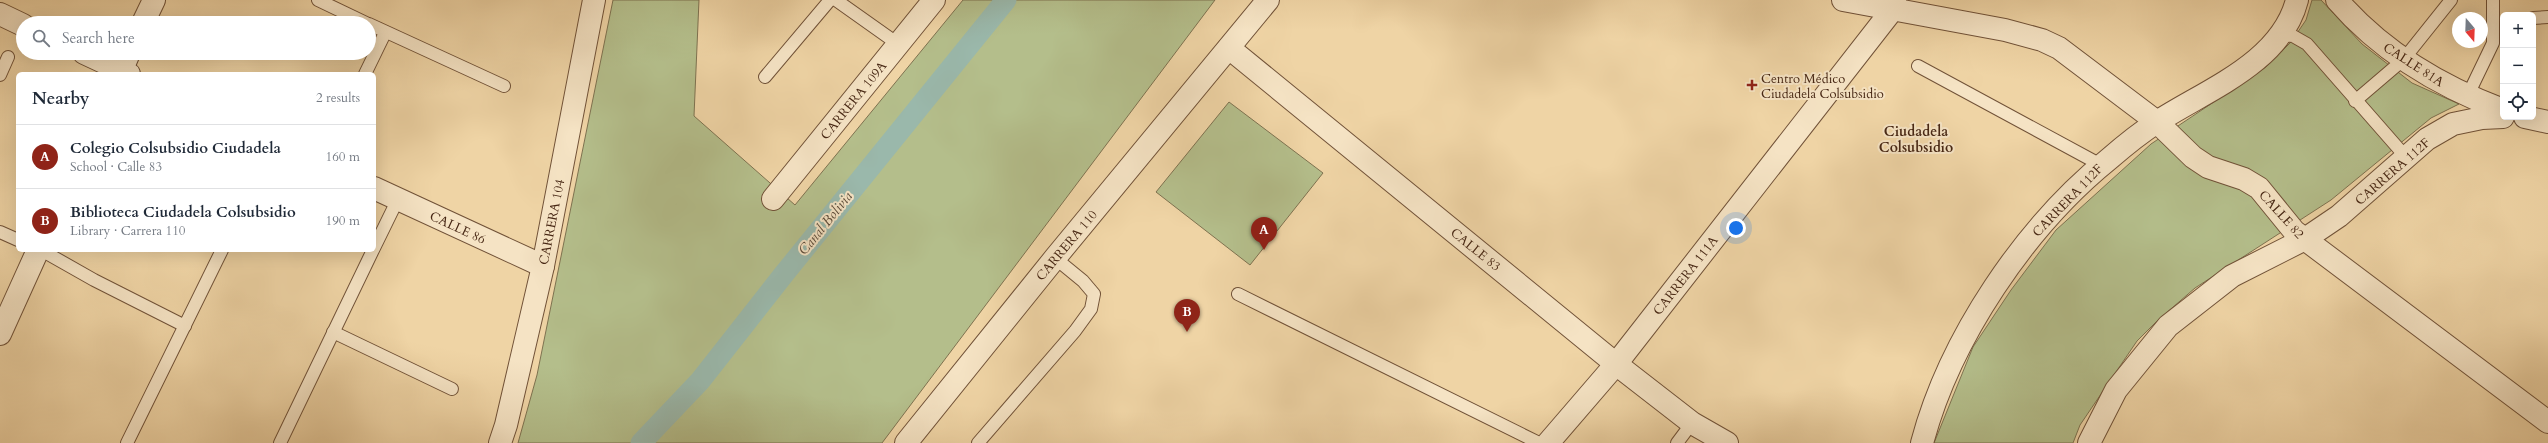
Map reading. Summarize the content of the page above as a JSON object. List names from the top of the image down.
{
  "streets": {
    "street": [
      "CALLE 81A",
      "CARRERA 109A",
      "CARRERA 112F",
      "CALLE 82",
      "CARRERA 104",
      "CALLE 86",
      "CARRERA 110",
      "CALLE 83",
      "CARRERA 111A"
    ]
  },
  "crossings": [
    ["CARRERA 112F", "CALLE 82"],
    ["CALLE 82", "CARRERA 111A"],
    ["CARRERA 104", "CALLE 86"],
    ["CARRERA 110", "CALLE 83"],
    ["CALLE 83", "CARRERA 111A"]
  ],
  "districts": ["Ciudadela Colsubsidio"],
  "water": ["Canal Bolivia"],
  "places": {
    "health": ["Centro Médico Ciudadela Colsubsidio"]
  },
  "north": "bottom",
  "page": {
    "map_buttons": ["+", "−"],
    "search": "Search here",
    "heading": ["Nearby", "2 results"],
    "list": [
      {
        "mark": "A",
        "name": "Colegio Colsubsidio Ciudadela",
        "note": "School · Calle 83",
        "value": "160 m"
      },
      {
        "mark": "B",
        "name": "Biblioteca Ciudadela Colsubsidio",
        "note": "Library · Carrera 110",
        "value": "190 m"
      }
    ],
    "pins": ["A", "B"]
  }
}
